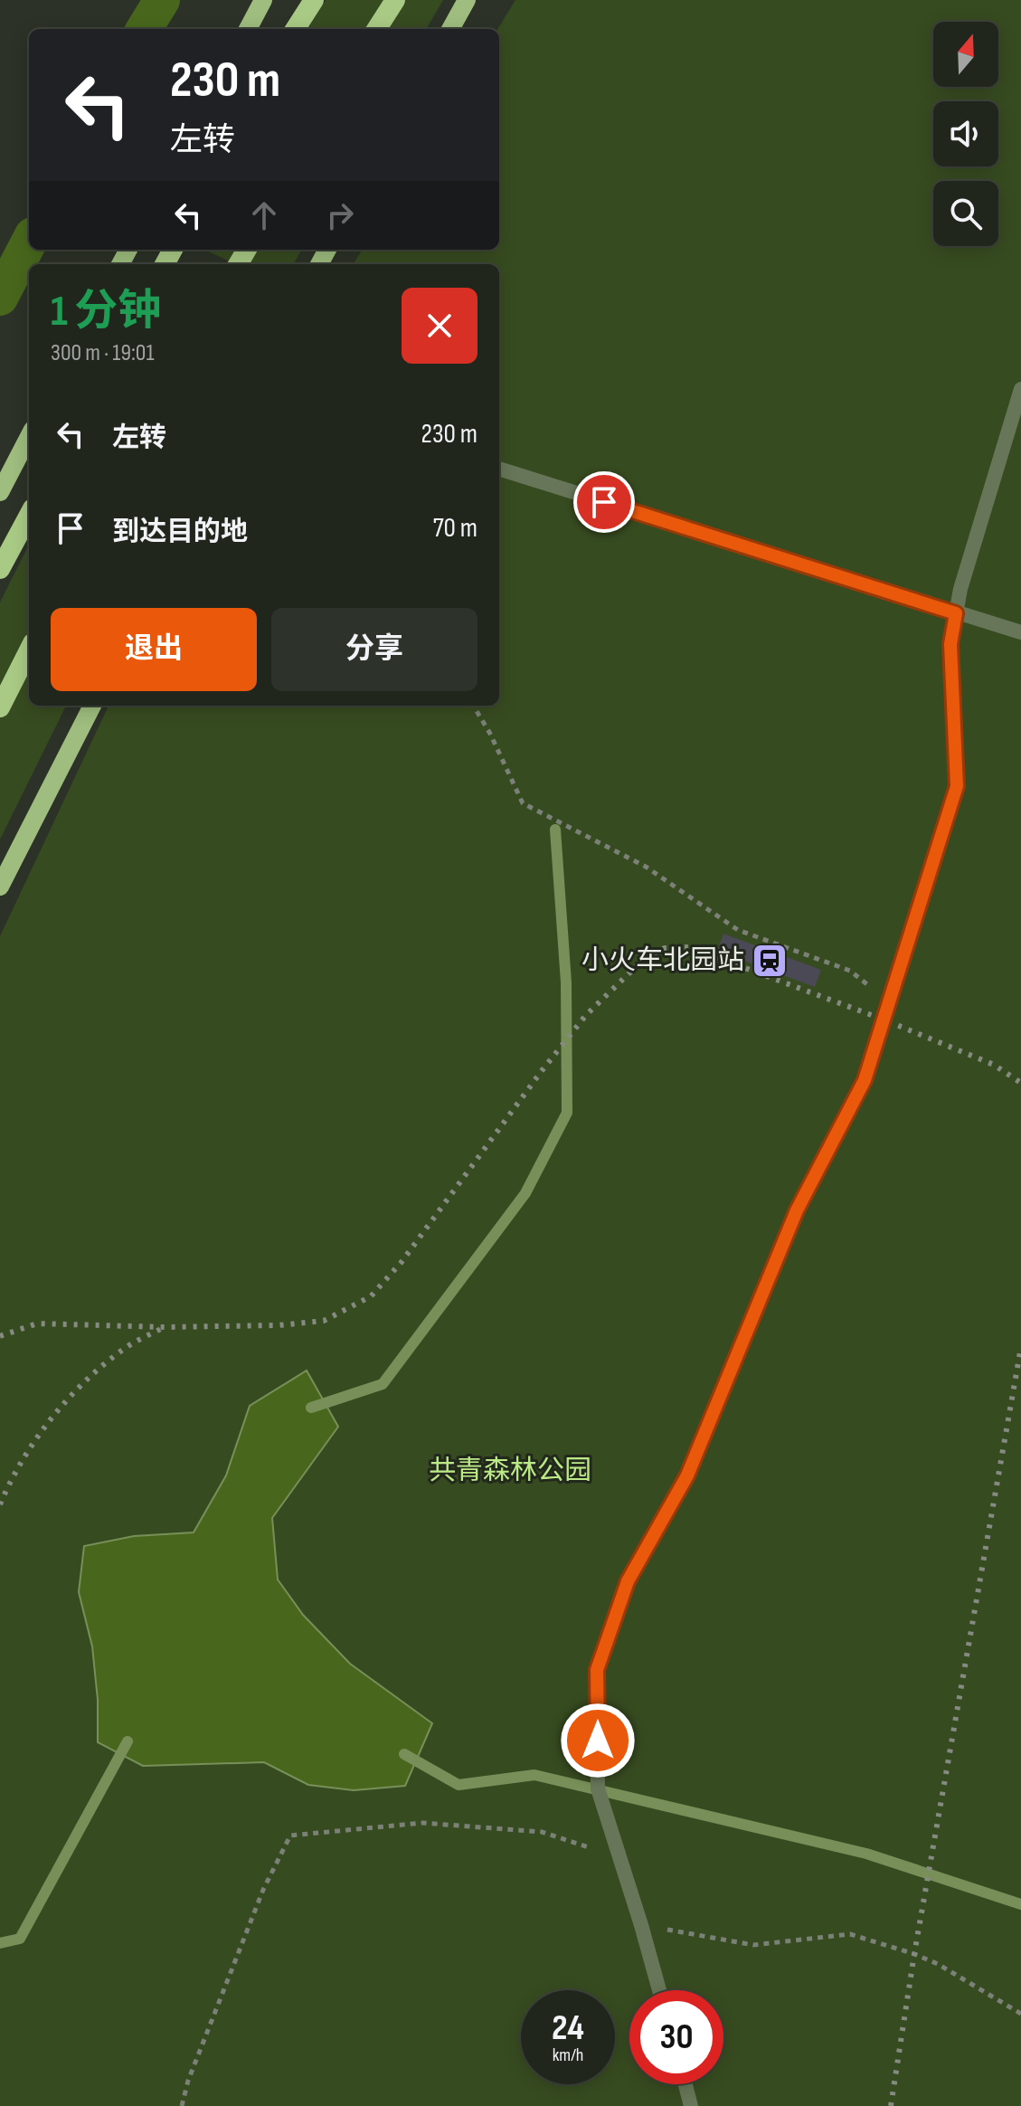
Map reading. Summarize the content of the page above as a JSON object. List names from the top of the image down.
{
  "parks": ["共青森林公园"],
  "places": {
    "station": ["小火车北园站"]
  },
  "north": "top",
  "page": {
    "turn": ["230 m", "左转"],
    "heading": ["1 分钟", "300 m · 19:01"],
    "list": [
      {
        "name": "左转",
        "value": "230 m"
      },
      {
        "name": "到达目的地",
        "value": "70 m"
      }
    ],
    "buttons": ["退出", "分享"],
    "speed": "24 km/h",
    "limit": "30"
  }
}
